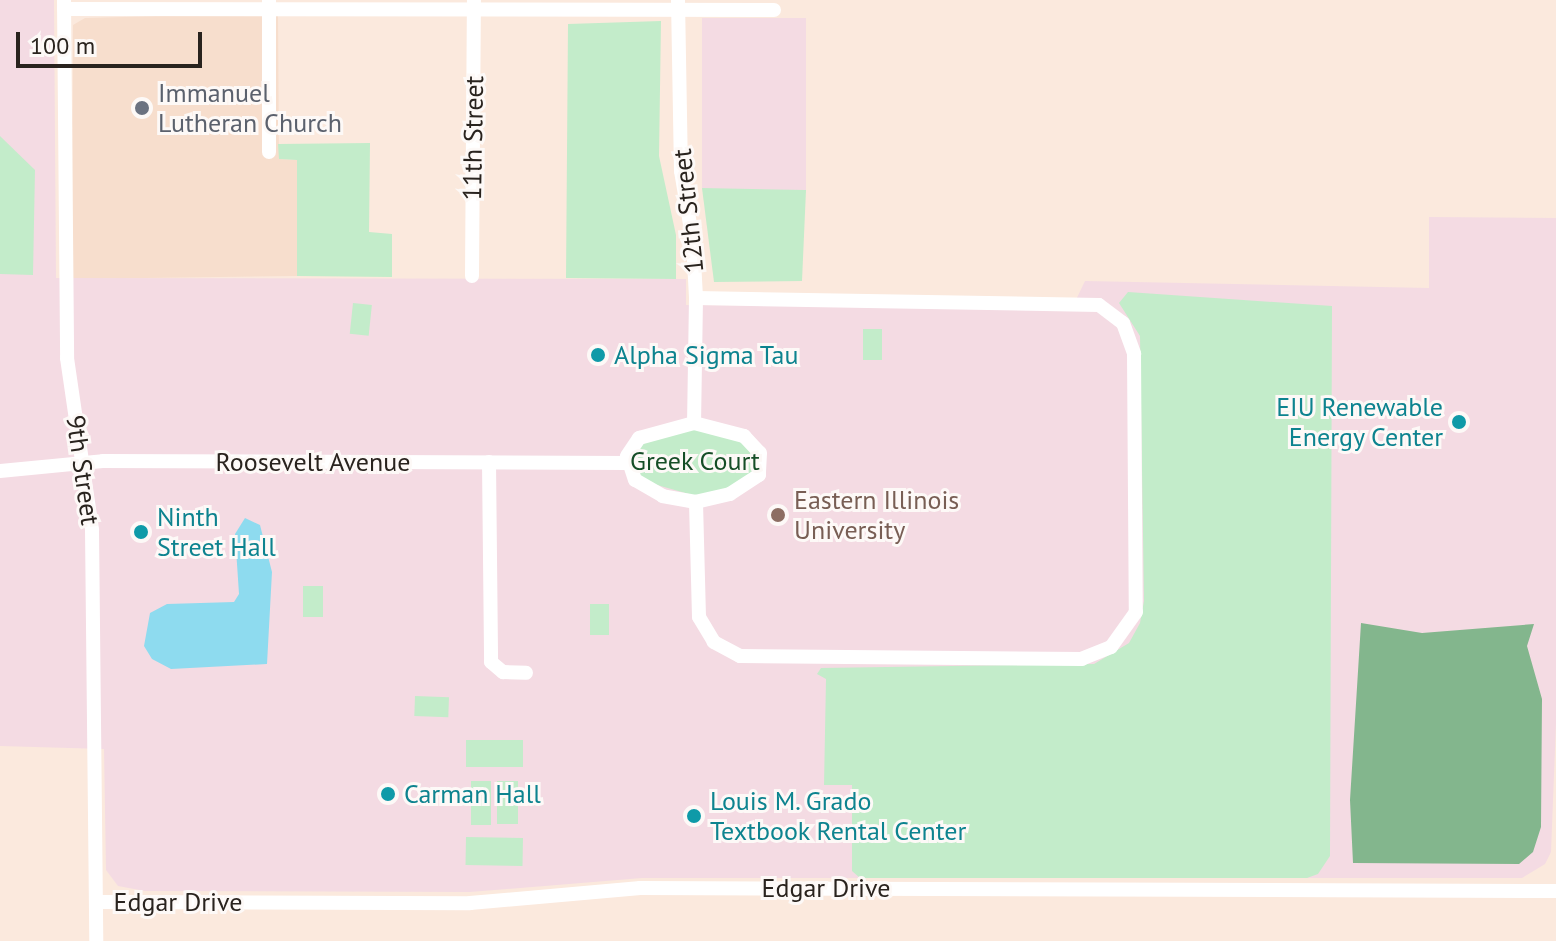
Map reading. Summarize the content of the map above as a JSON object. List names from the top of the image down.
{
  "streets": {
    "street": [
      "11th Street",
      "12th Street",
      "Roosevelt Avenue",
      "9th Street",
      "Edgar Drive"
    ]
  },
  "crossings": [
    ["12th Street", "Roosevelt Avenue"],
    ["Roosevelt Avenue", "9th Street"],
    ["9th Street", "Edgar Drive"]
  ],
  "parks": ["Greek Court"],
  "places": [
    "Immanuel Lutheran Church",
    "Alpha Sigma Tau",
    "EIU Renewable Energy Center",
    "Eastern Illinois University",
    "Ninth Street Hall",
    "Carman Hall",
    "Louis M. Grado Textbook Rental Center"
  ],
  "scale_bar": "100 m"
}
